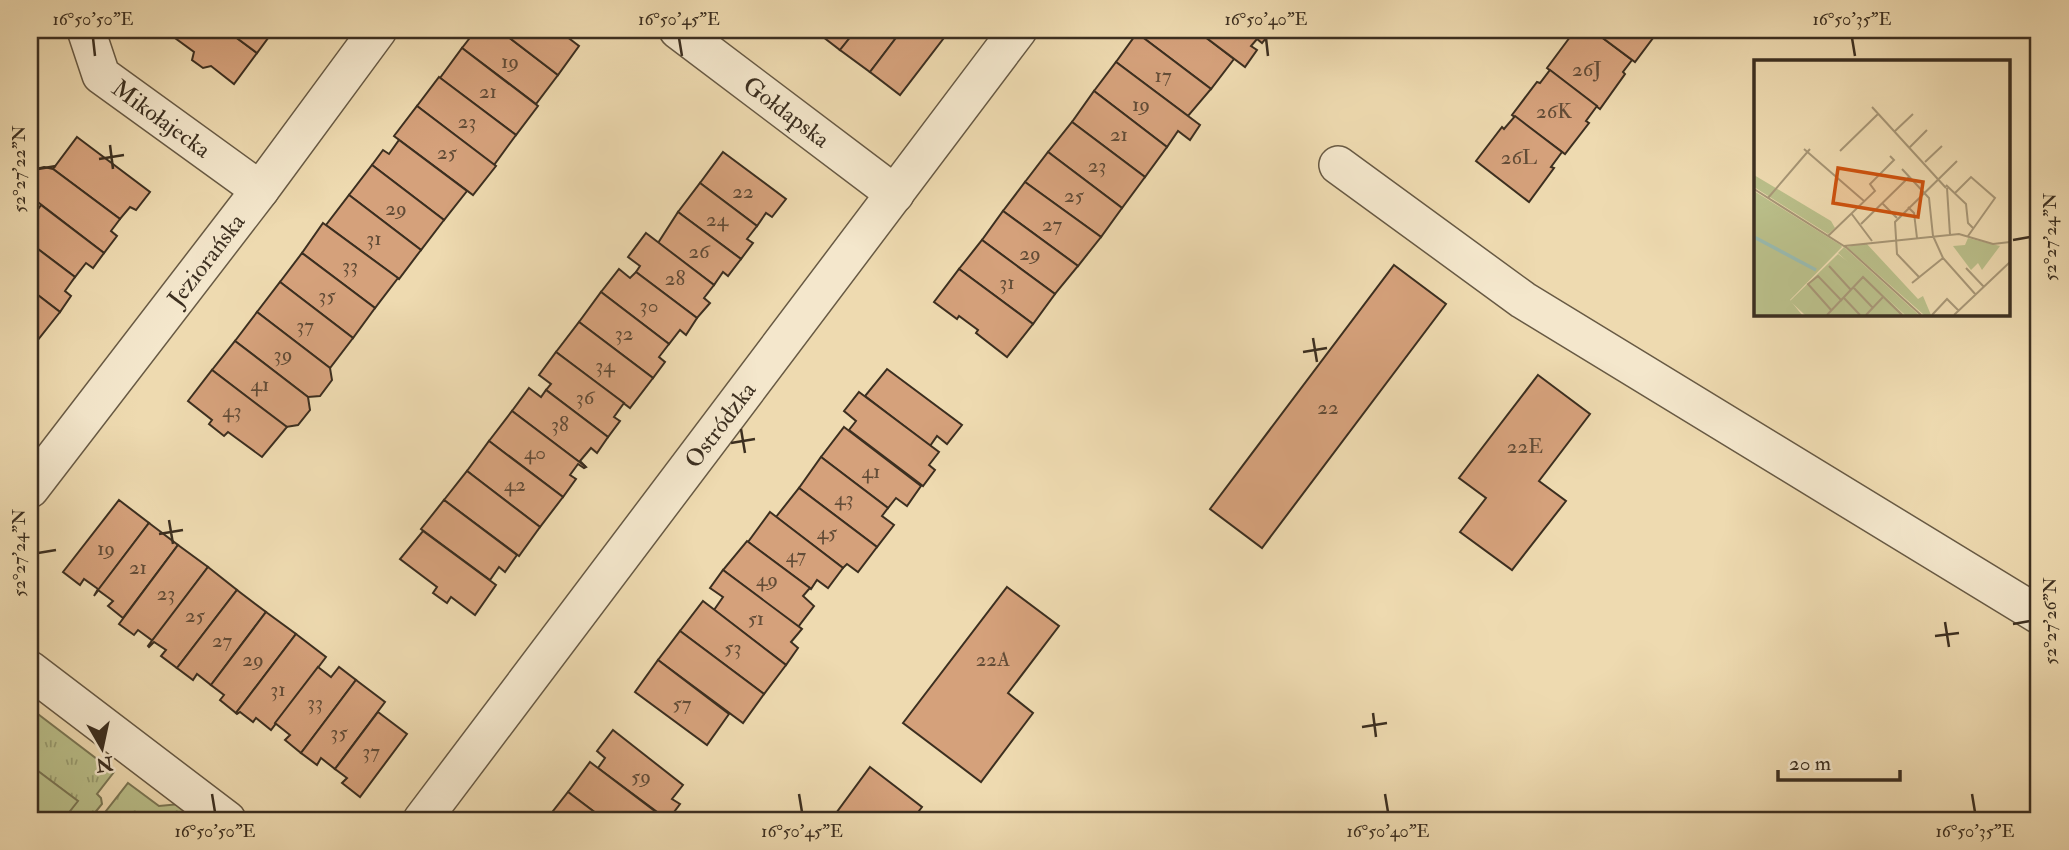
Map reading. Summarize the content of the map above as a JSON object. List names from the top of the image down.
{
  "streets": {
    "street": [
      "Gołdapska",
      "Mikołajecka",
      "Jeziorańska",
      "Ostródzka"
    ]
  },
  "crossings": [
    ["Gołdapska", "Ostródzka"],
    ["Mikołajecka", "Jeziorańska"]
  ],
  "house_numbers": [
    "19",
    "26J",
    "17",
    "21",
    "19",
    "26K",
    "23",
    "21",
    "25",
    "26L",
    "23",
    "22",
    "25",
    "29",
    "24",
    "27",
    "31",
    "26",
    "29",
    "33",
    "28",
    "31",
    "35",
    "30",
    "37",
    "32",
    "39",
    "34",
    "41",
    "36",
    "22",
    "43",
    "38",
    "22E",
    "40",
    "41",
    "42",
    "43",
    "45",
    "19",
    "47",
    "21",
    "49",
    "23",
    "25",
    "51",
    "27",
    "53",
    "29",
    "22A",
    "31",
    "33",
    "57",
    "35",
    "37",
    "59"
  ],
  "scale_bar": "20 m",
  "north": "bottom",
  "coordinates": [
    "16°50'50\"E",
    "16°50'45\"E",
    "16°50'40\"E",
    "16°50'35\"E",
    "52°27'22\"N",
    "52°27'24\"N",
    "52°27'26\"N"
  ]
}
